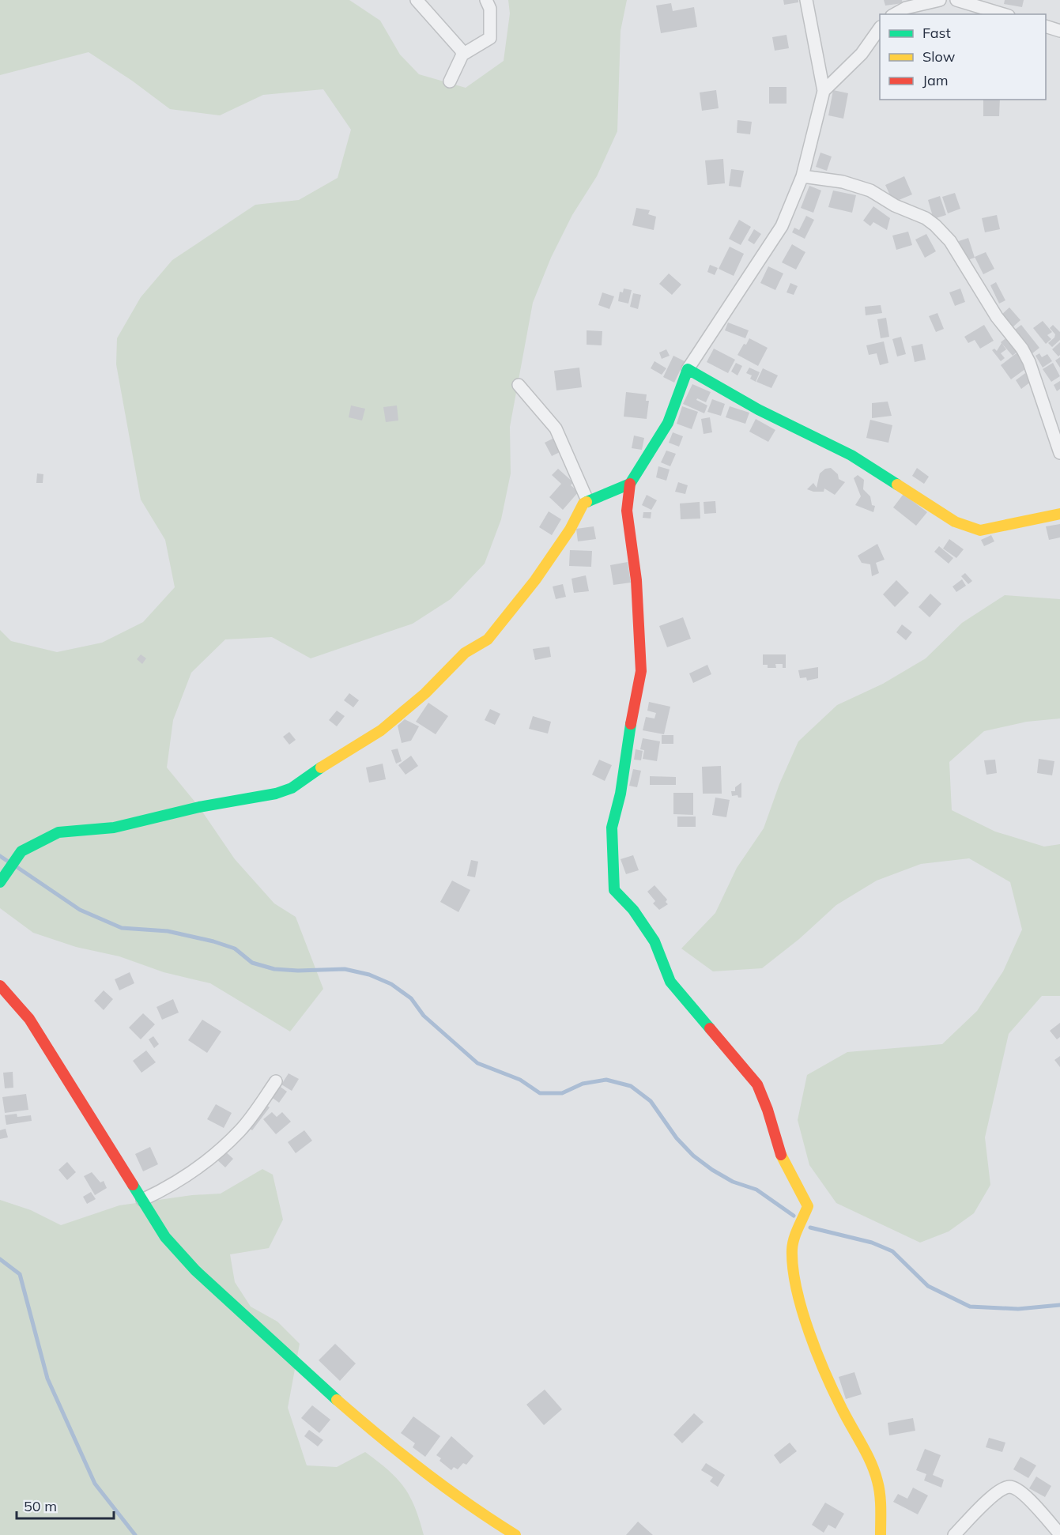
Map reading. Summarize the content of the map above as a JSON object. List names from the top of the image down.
{
  "legend": ["Fast", "Slow", "Jam"],
  "scale_bar": "50 m"
}
